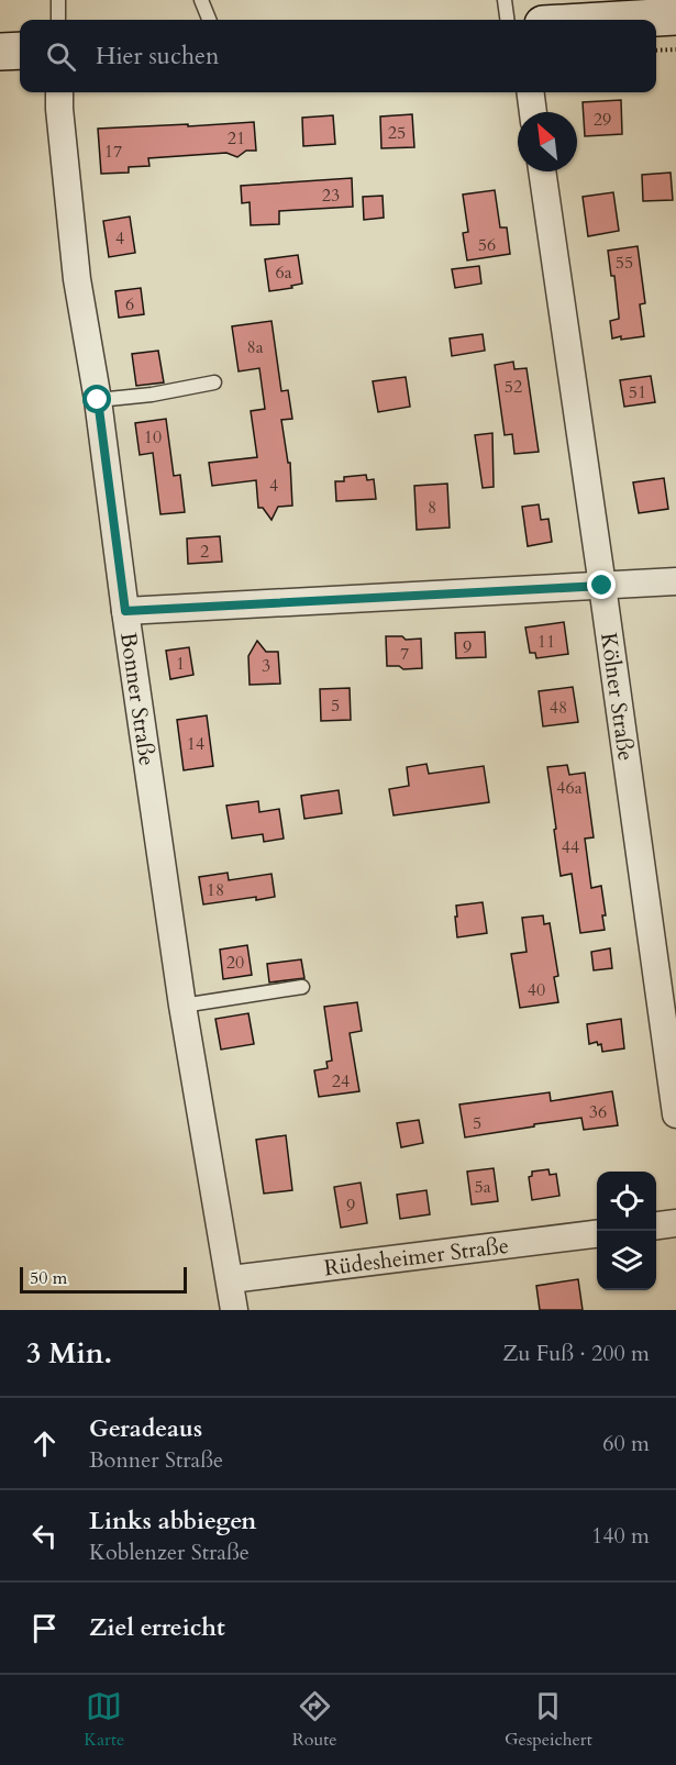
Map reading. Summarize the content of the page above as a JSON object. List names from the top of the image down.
{
  "streets": {
    "street": ["Kölner Straße", "Bonner Straße", "Rüdesheimer Straße"]
  },
  "crossings": [
    ["Bonner Straße", "Rüdesheimer Straße"]
  ],
  "house_numbers": [
    "29",
    "25",
    "21",
    "17",
    "23",
    "4",
    "56",
    "55",
    "6a",
    "6",
    "8a",
    "52",
    "51",
    "10",
    "4",
    "8",
    "2",
    "11",
    "9",
    "7",
    "1",
    "3",
    "5",
    "48",
    "14",
    "46a",
    "44",
    "18",
    "20",
    "40",
    "24",
    "36",
    "5",
    "5a",
    "9"
  ],
  "scale_bar": "50 m",
  "north": "top left",
  "page": {
    "search": "Hier suchen",
    "scale": "50 m",
    "heading": ["3 Min.", "Zu Fuß · 200 m"],
    "list": [
      ["Geradeaus", "Bonner Straße", "60 m"],
      ["Links abbiegen", "Koblenzer Straße", "140 m"],
      "Ziel erreicht"
    ],
    "nav": ["Karte", "Route", "Gespeichert"]
  }
}
